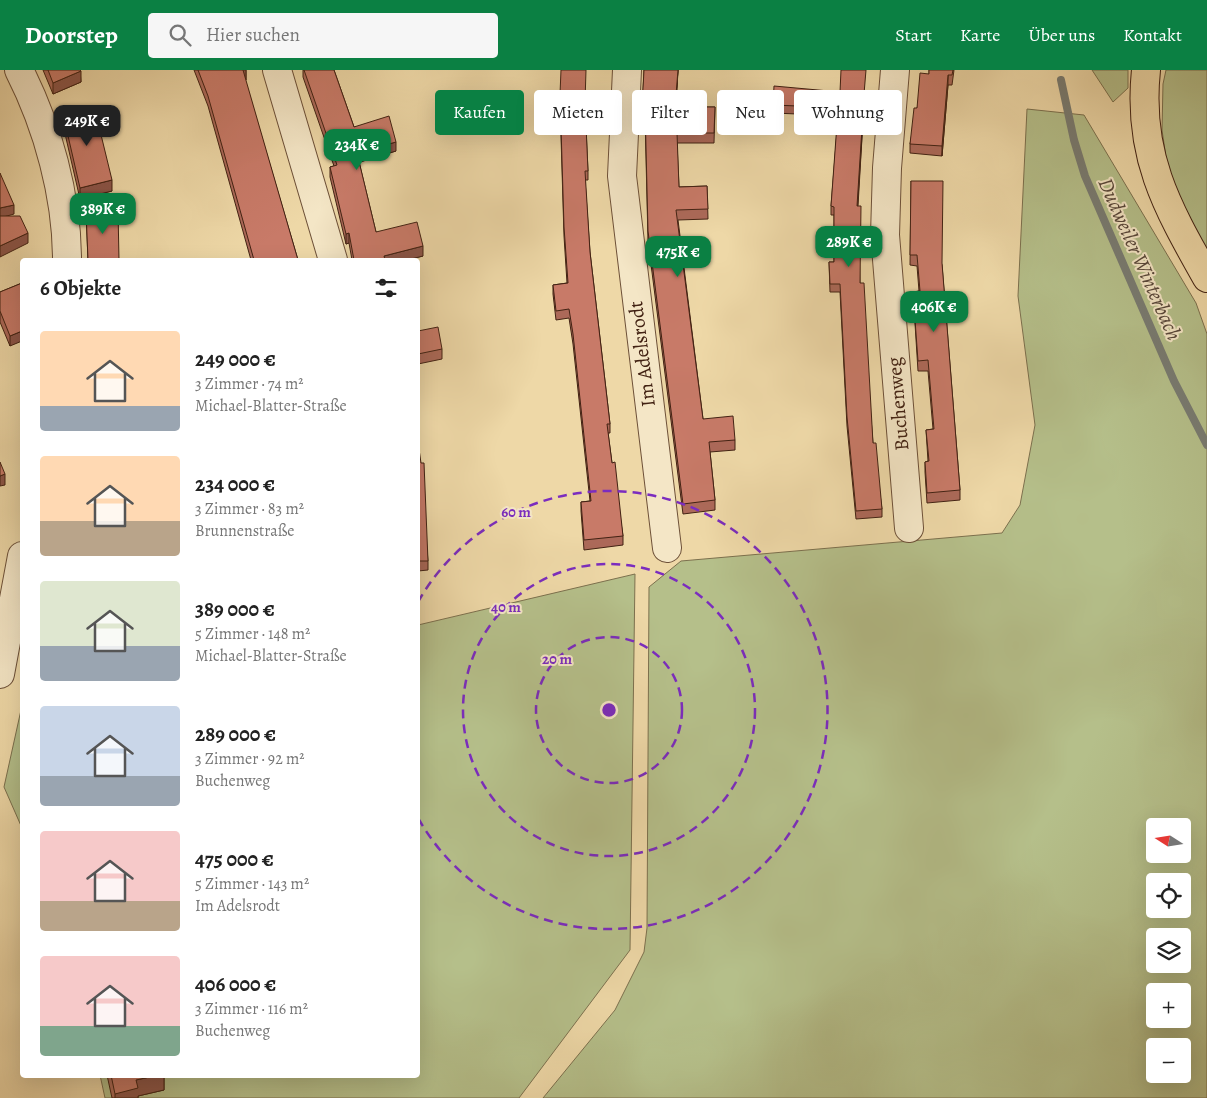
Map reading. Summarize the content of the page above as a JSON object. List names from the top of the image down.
{
  "streets": {
    "street": ["Im Adelsrodt", "Buchenweg"]
  },
  "water": ["Dudweiler Winterbach"],
  "north": "left",
  "page": {
    "header": "Doorstep",
    "search": "Hier suchen",
    "nav": [
      "Start",
      "Karte",
      "Über uns",
      "Kontakt"
    ],
    "chip": [
      "Kaufen",
      "Mieten",
      "Filter",
      "Neu",
      "Wohnung"
    ],
    "price": [
      "249K €",
      "234K €",
      "389K €",
      "289K €",
      "475K €",
      "406K €"
    ],
    "heading": "6 Objekte",
    "list": [
      {
        "name": "249 000 €",
        "note": "3 Zimmer · 74 m² · Michael-Blatter-Straße"
      },
      {
        "name": "234 000 €",
        "note": "3 Zimmer · 83 m² · Brunnenstraße"
      },
      {
        "name": "389 000 €",
        "note": "5 Zimmer · 148 m² · Michael-Blatter-Straße"
      },
      {
        "name": "289 000 €",
        "note": "3 Zimmer · 92 m² · Buchenweg"
      },
      {
        "name": "475 000 €",
        "note": "5 Zimmer · 143 m² · Im Adelsrodt"
      },
      {
        "name": "406 000 €",
        "note": "3 Zimmer · 116 m² · Buchenweg"
      }
    ],
    "map_buttons": ["+", "−"]
  },
  "rings": ["60 m", "40 m", "20 m"]
}
